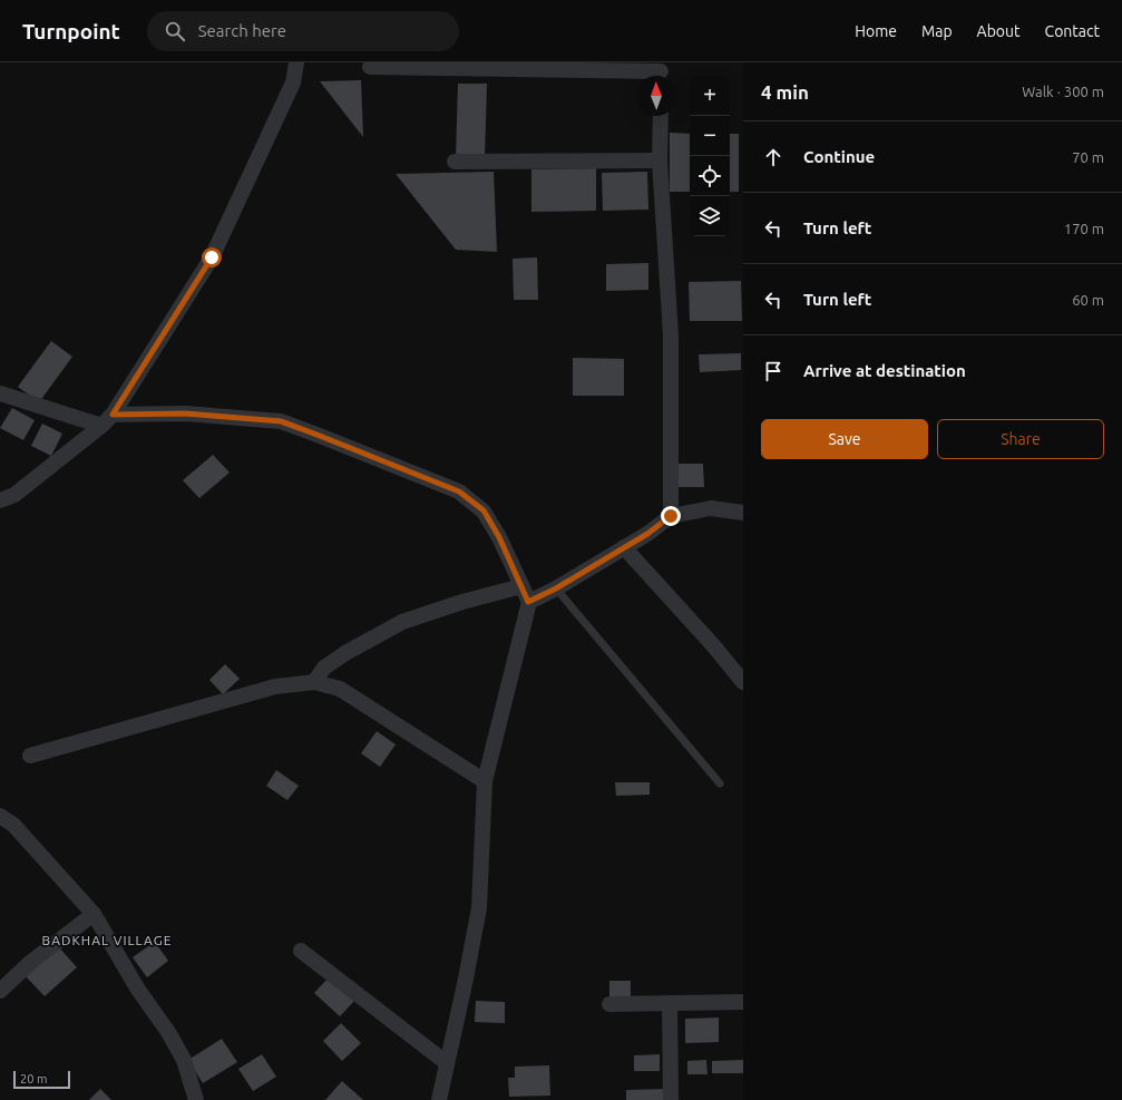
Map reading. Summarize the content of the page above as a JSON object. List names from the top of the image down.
{
  "districts": ["BADKHAL VILLAGE"],
  "scale_bar": "20 m",
  "north": "top",
  "page": {
    "header": "Turnpoint",
    "search": "Search here",
    "nav": [
      "Home",
      "Map",
      "About",
      "Contact"
    ],
    "heading": ["4 min", "Walk · 300 m"],
    "map_buttons": ["+", "−"],
    "list": [
      ["Continue", "70 m"],
      ["Turn left", "170 m"],
      ["Turn left", "60 m"],
      "Arrive at destination"
    ],
    "buttons": ["Save", "Share"],
    "scale": "20 m"
  }
}
